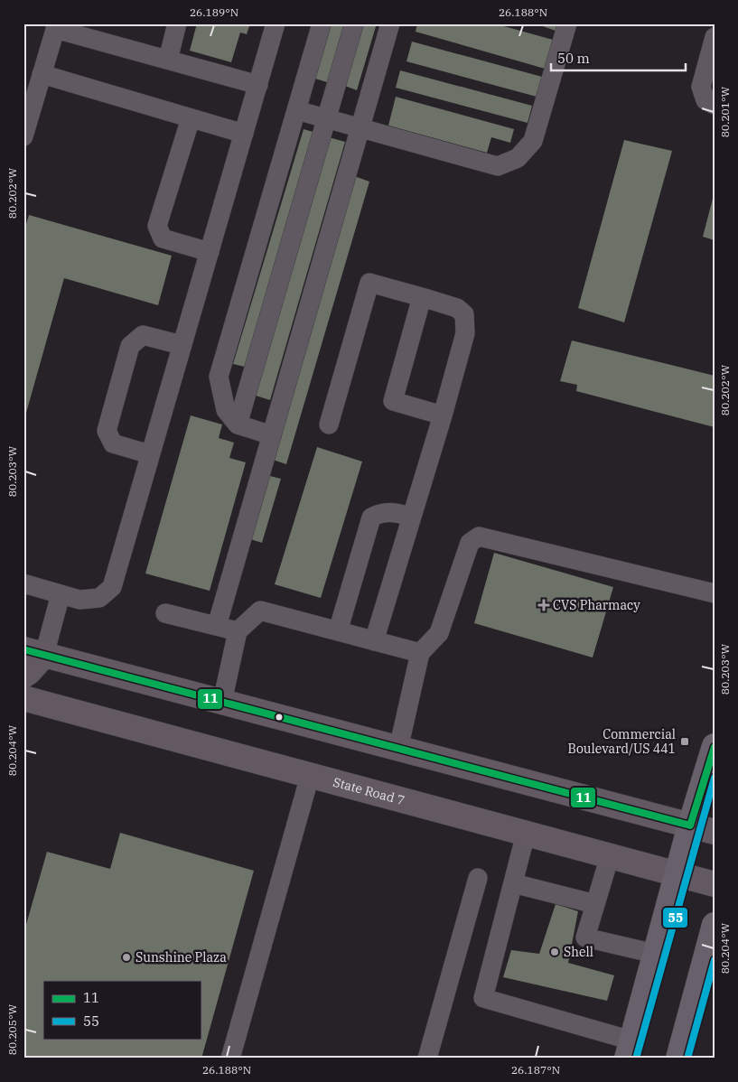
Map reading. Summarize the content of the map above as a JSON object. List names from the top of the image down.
{
  "streets": {
    "main road": ["State Road 7"]
  },
  "places": {
    "health": ["CVS Pharmacy"],
    "transit": ["Commercial Boulevard/US 441"],
    "other": ["Shell", "Sunshine Plaza"]
  },
  "lines": ["transit line 11", "transit line 55"],
  "legend": ["11", "55"],
  "scale_bar": "50 m",
  "coordinates": [
    "26.189°N",
    "26.188°N",
    "80.201°W",
    "80.202°W",
    "80.203°W",
    "80.204°W",
    "80.205°W",
    "26.187°N"
  ]
}
